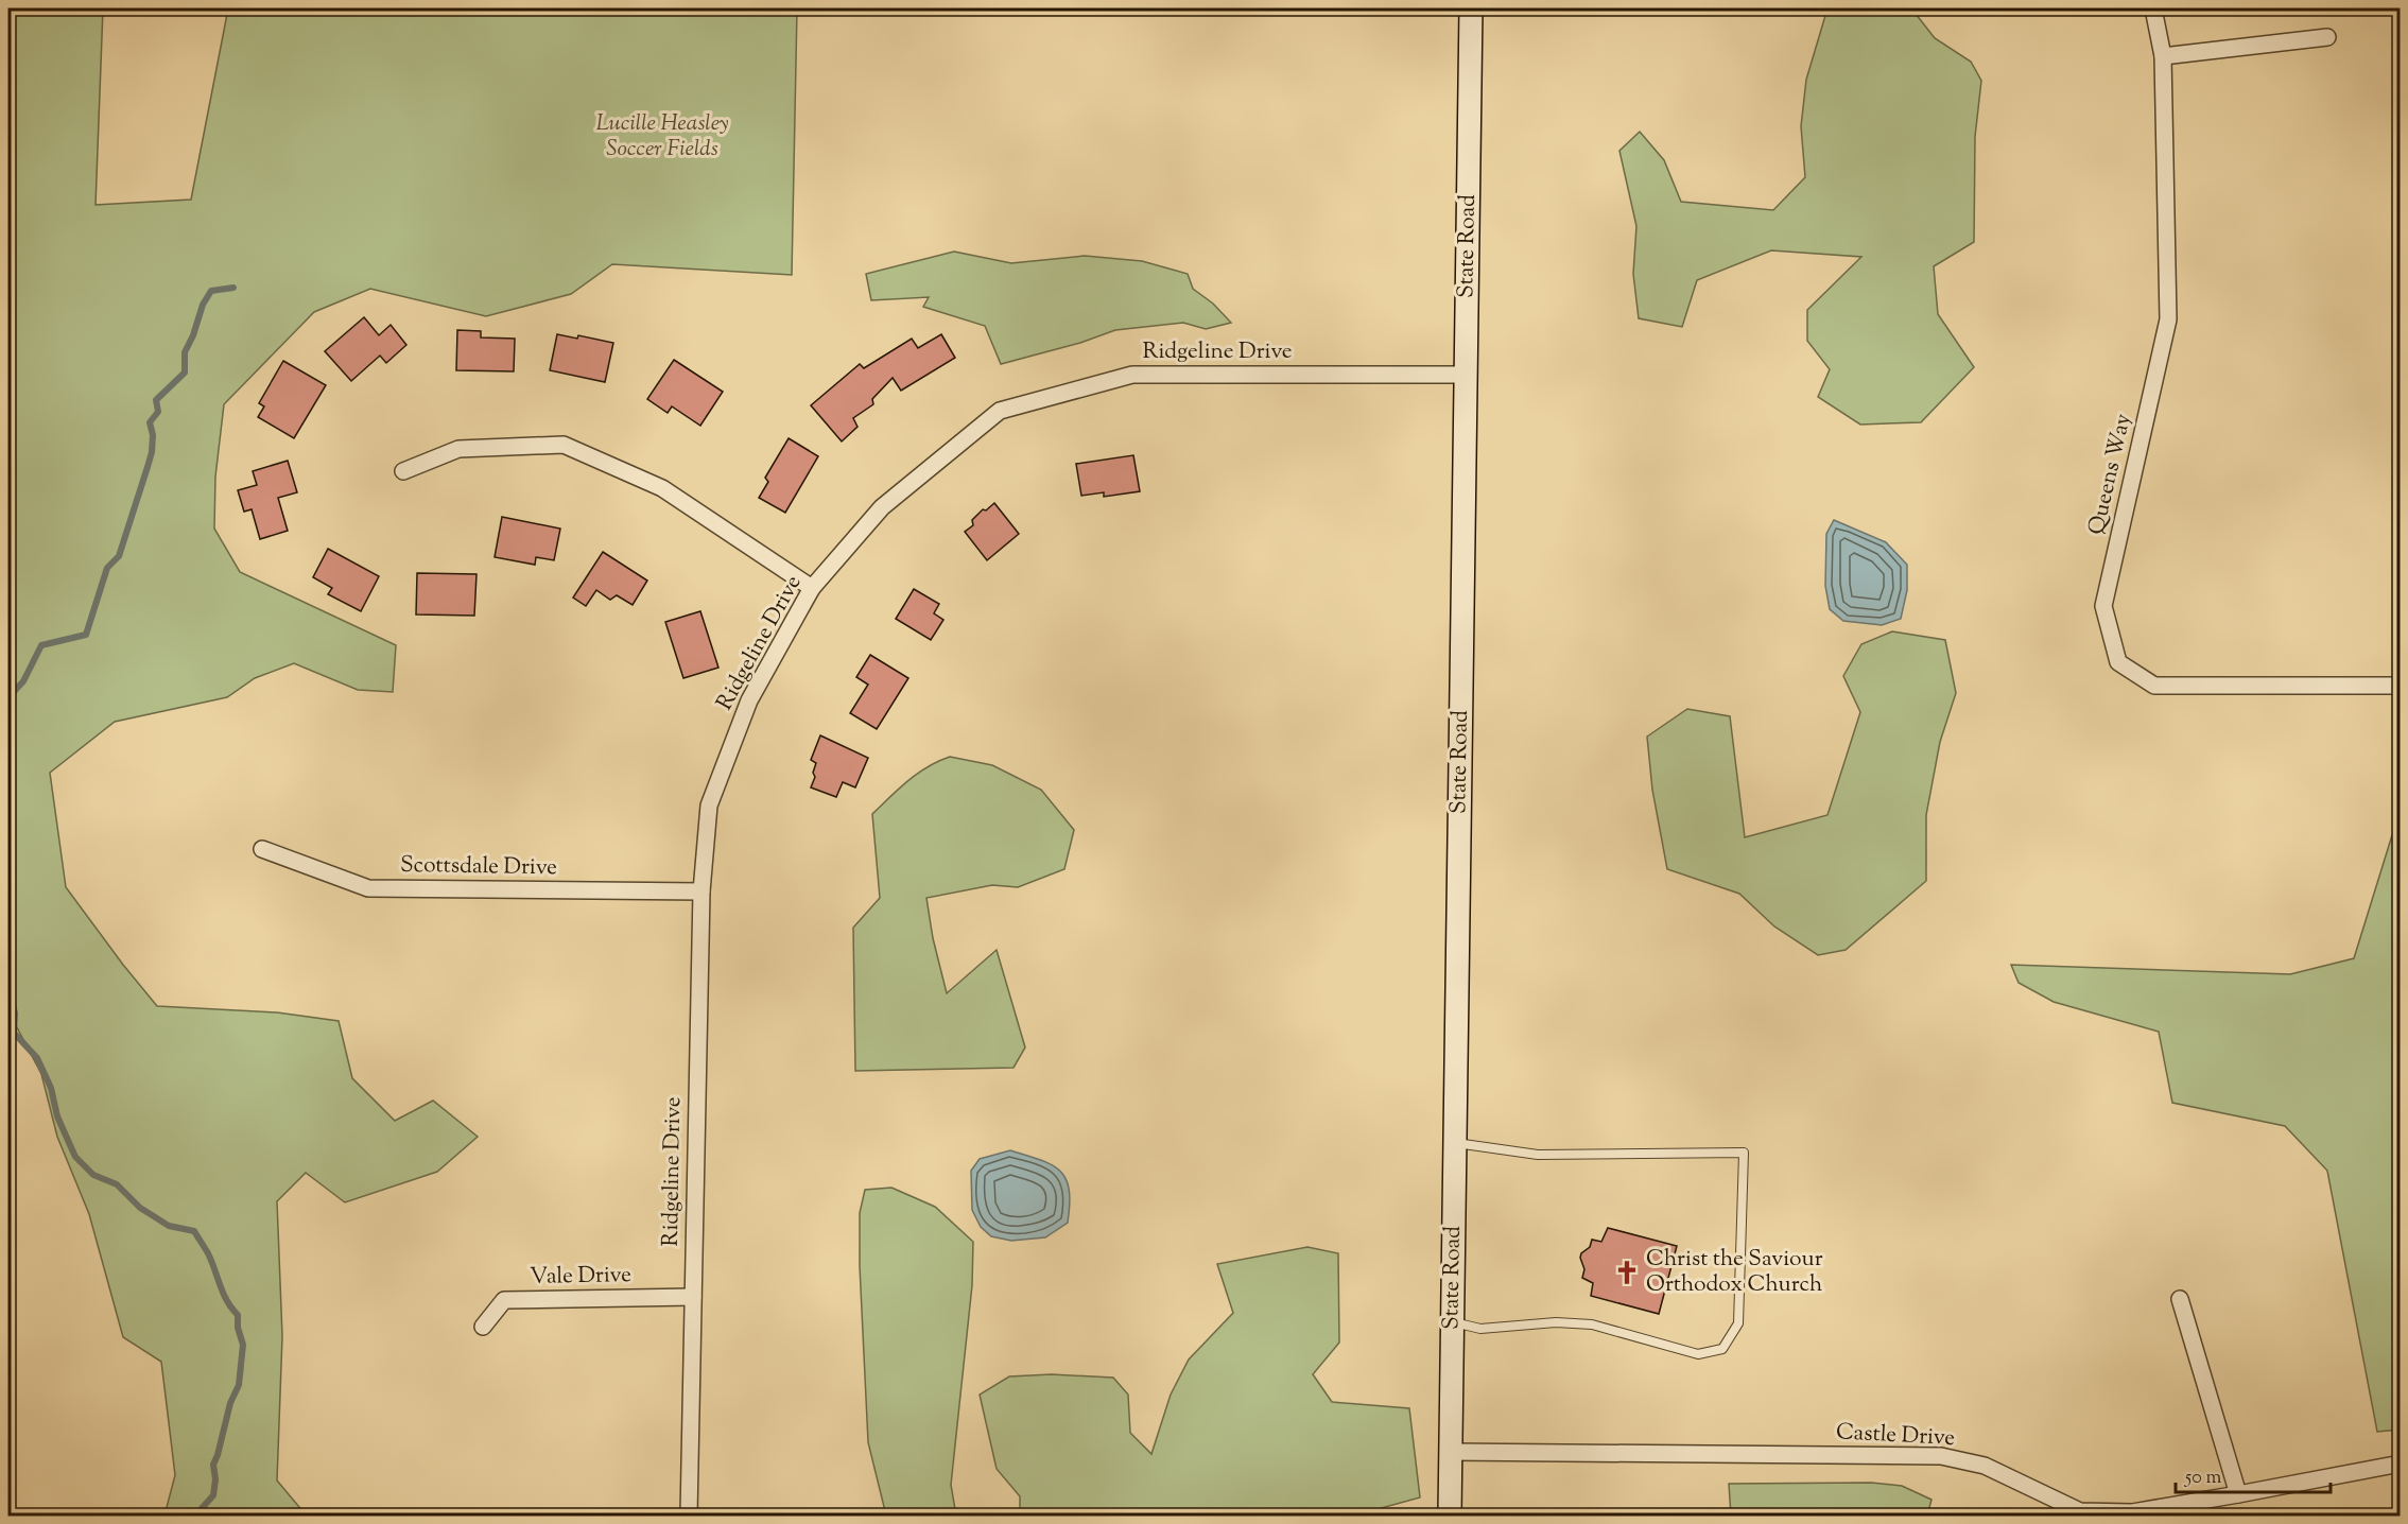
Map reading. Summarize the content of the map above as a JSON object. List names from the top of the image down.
{
  "streets": {
    "main road": ["State Road"],
    "street": [
      "Ridgeline Drive",
      "Queens Way",
      "Scottsdale Drive",
      "Vale Drive",
      "Castle Drive"
    ]
  },
  "crossings": [
    ["State Road", "Ridgeline Drive"],
    ["State Road", "Castle Drive"],
    ["Ridgeline Drive", "Scottsdale Drive"],
    ["Ridgeline Drive", "Vale Drive"]
  ],
  "parks": ["Lucille Heasley Soccer Fields"],
  "places": {
    "church": ["Christ the Saviour Orthodox Church"]
  },
  "scale_bar": "50 m"
}
